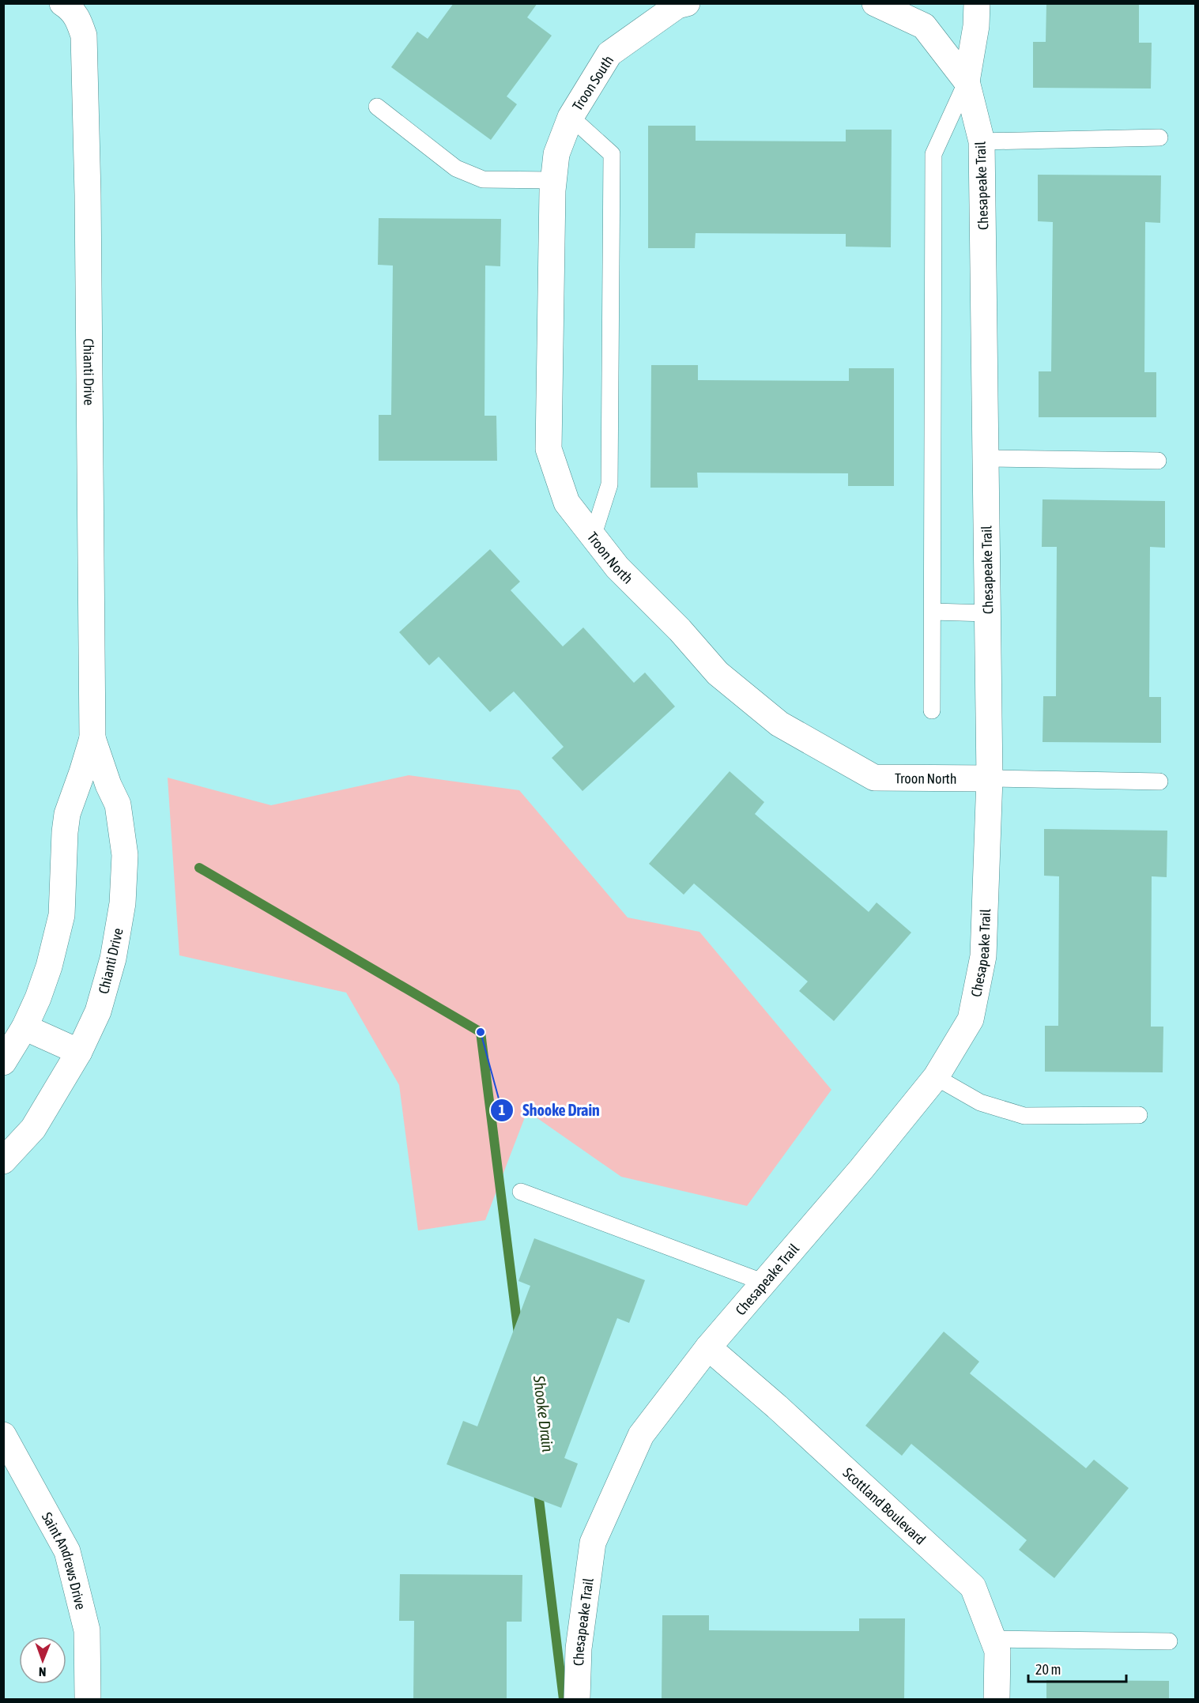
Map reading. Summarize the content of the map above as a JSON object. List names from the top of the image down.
{
  "streets": {
    "street": [
      "Troon South",
      "Chesapeake Trail",
      "Chianti Drive",
      "Troon North",
      "Scottland Boulevard",
      "Saint Andrews Drive"
    ]
  },
  "crossings": [
    ["Troon South", "Troon North"],
    ["Chesapeake Trail", "Troon North"],
    ["Chesapeake Trail", "Scottland Boulevard"]
  ],
  "water": ["Shooke Drain"],
  "places": ["Shooke Drain"],
  "scale_bar": "20 m",
  "north": "bottom"
}
